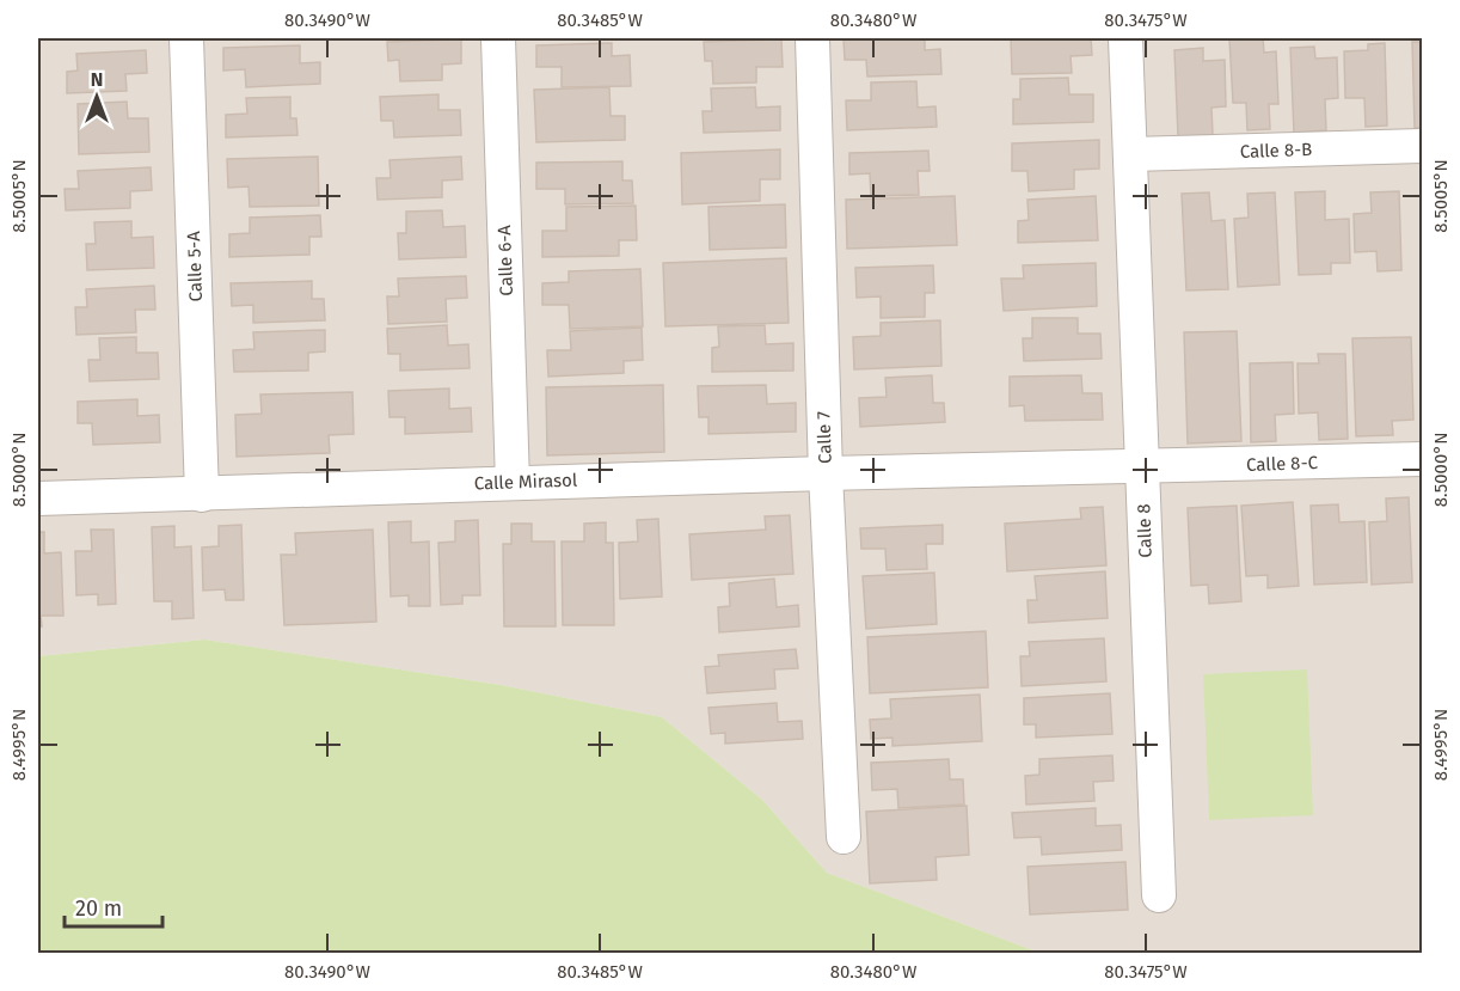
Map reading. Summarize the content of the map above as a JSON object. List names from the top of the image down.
{
  "streets": {
    "street": [
      "Calle 8-B",
      "Calle 6-A",
      "Calle 5-A",
      "Calle 7",
      "Calle 8-C",
      "Calle Mirasol",
      "Calle 8"
    ]
  },
  "crossings": [
    ["Calle 8-B", "Calle 8"],
    ["Calle 6-A", "Calle Mirasol"],
    ["Calle 5-A", "Calle Mirasol"],
    ["Calle 7", "Calle Mirasol"],
    ["Calle 8-C", "Calle Mirasol"],
    ["Calle 8-C", "Calle 8"],
    ["Calle Mirasol", "Calle 8"]
  ],
  "scale_bar": "20 m",
  "north": "top",
  "coordinates": [
    "80.3490°W",
    "80.3485°W",
    "80.3480°W",
    "80.3475°W",
    "8.5005°N",
    "8.5000°N",
    "8.4995°N"
  ]
}
